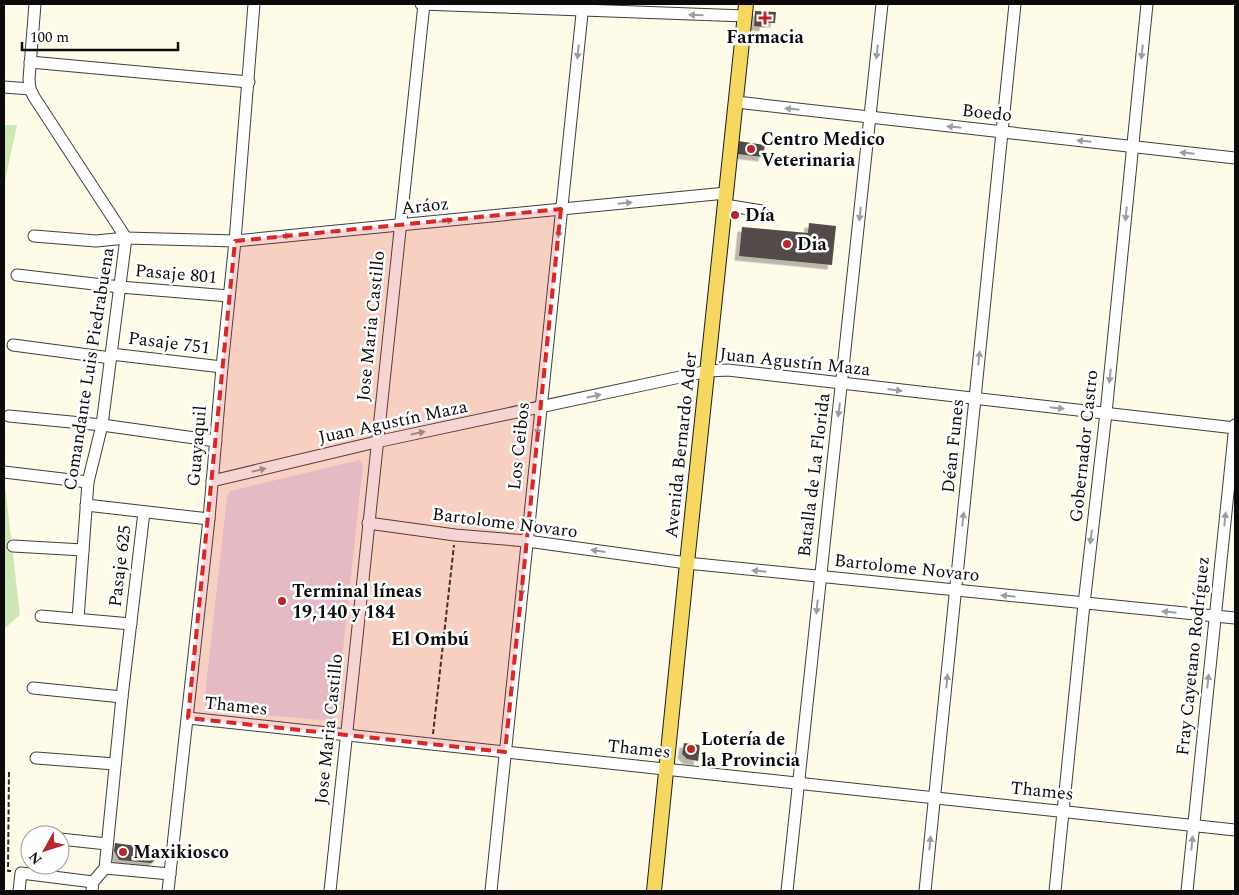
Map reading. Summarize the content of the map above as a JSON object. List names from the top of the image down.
{
  "streets": {
    "main road": ["Avenida Bernardo Ader"],
    "street": [
      "Boedo",
      "Aráoz",
      "Pasaje 801",
      "Jose Maria Castillo",
      "Pasaje 751",
      "Juan Agustín Maza",
      "Comandante Luis Piedrabuena",
      "Guayaquil",
      "Los Ceibos",
      "Déan Funes",
      "Gobernador Castro",
      "Batalla de La Florida",
      "Bartolome Novaro",
      "Pasaje 625",
      "Fray Cayetano Rodríguez",
      "Thames"
    ]
  },
  "crossings": [
    ["Boedo", "Avenida Bernardo Ader"],
    ["Boedo", "Déan Funes"],
    ["Boedo", "Gobernador Castro"],
    ["Boedo", "Batalla de La Florida"],
    ["Aráoz", "Jose Maria Castillo"],
    ["Aráoz", "Comandante Luis Piedrabuena"],
    ["Aráoz", "Avenida Bernardo Ader"],
    ["Aráoz", "Guayaquil"],
    ["Aráoz", "Los Ceibos"],
    ["Pasaje 801", "Comandante Luis Piedrabuena"],
    ["Pasaje 801", "Guayaquil"],
    ["Jose Maria Castillo", "Juan Agustín Maza"],
    ["Jose Maria Castillo", "Bartolome Novaro"],
    ["Jose Maria Castillo", "Thames"],
    ["Pasaje 751", "Comandante Luis Piedrabuena"],
    ["Pasaje 751", "Guayaquil"],
    ["Juan Agustín Maza", "Avenida Bernardo Ader"],
    ["Juan Agustín Maza", "Guayaquil"],
    ["Juan Agustín Maza", "Los Ceibos"],
    ["Juan Agustín Maza", "Déan Funes"],
    ["Juan Agustín Maza", "Gobernador Castro"],
    ["Juan Agustín Maza", "Batalla de La Florida"],
    ["Juan Agustín Maza", "Fray Cayetano Rodríguez"],
    ["Avenida Bernardo Ader", "Bartolome Novaro"],
    ["Avenida Bernardo Ader", "Thames"],
    ["Guayaquil", "Thames"],
    ["Los Ceibos", "Bartolome Novaro"],
    ["Los Ceibos", "Thames"],
    ["Déan Funes", "Bartolome Novaro"],
    ["Déan Funes", "Thames"],
    ["Gobernador Castro", "Bartolome Novaro"],
    ["Gobernador Castro", "Thames"],
    ["Batalla de La Florida", "Bartolome Novaro"],
    ["Batalla de La Florida", "Thames"],
    ["Bartolome Novaro", "Fray Cayetano Rodríguez"],
    ["Fray Cayetano Rodríguez", "Thames"]
  ],
  "one_way": [
    "Boedo",
    "Aráoz",
    "Juan Agustín Maza",
    "Los Ceibos",
    "Déan Funes",
    "Gobernador Castro",
    "Batalla de La Florida",
    "Bartolome Novaro",
    "Fray Cayetano Rodríguez"
  ],
  "districts": ["El Ombú"],
  "places": {
    "health": ["Farmacia"],
    "other": [
      "Centro Medico Veterinaria",
      "Día",
      "Dia",
      "Terminal líneas 19,140 y 184",
      "Lotería de la Provincia",
      "Maxikiosco"
    ]
  },
  "scale_bar": "100 m",
  "north": "bottom left"
}
